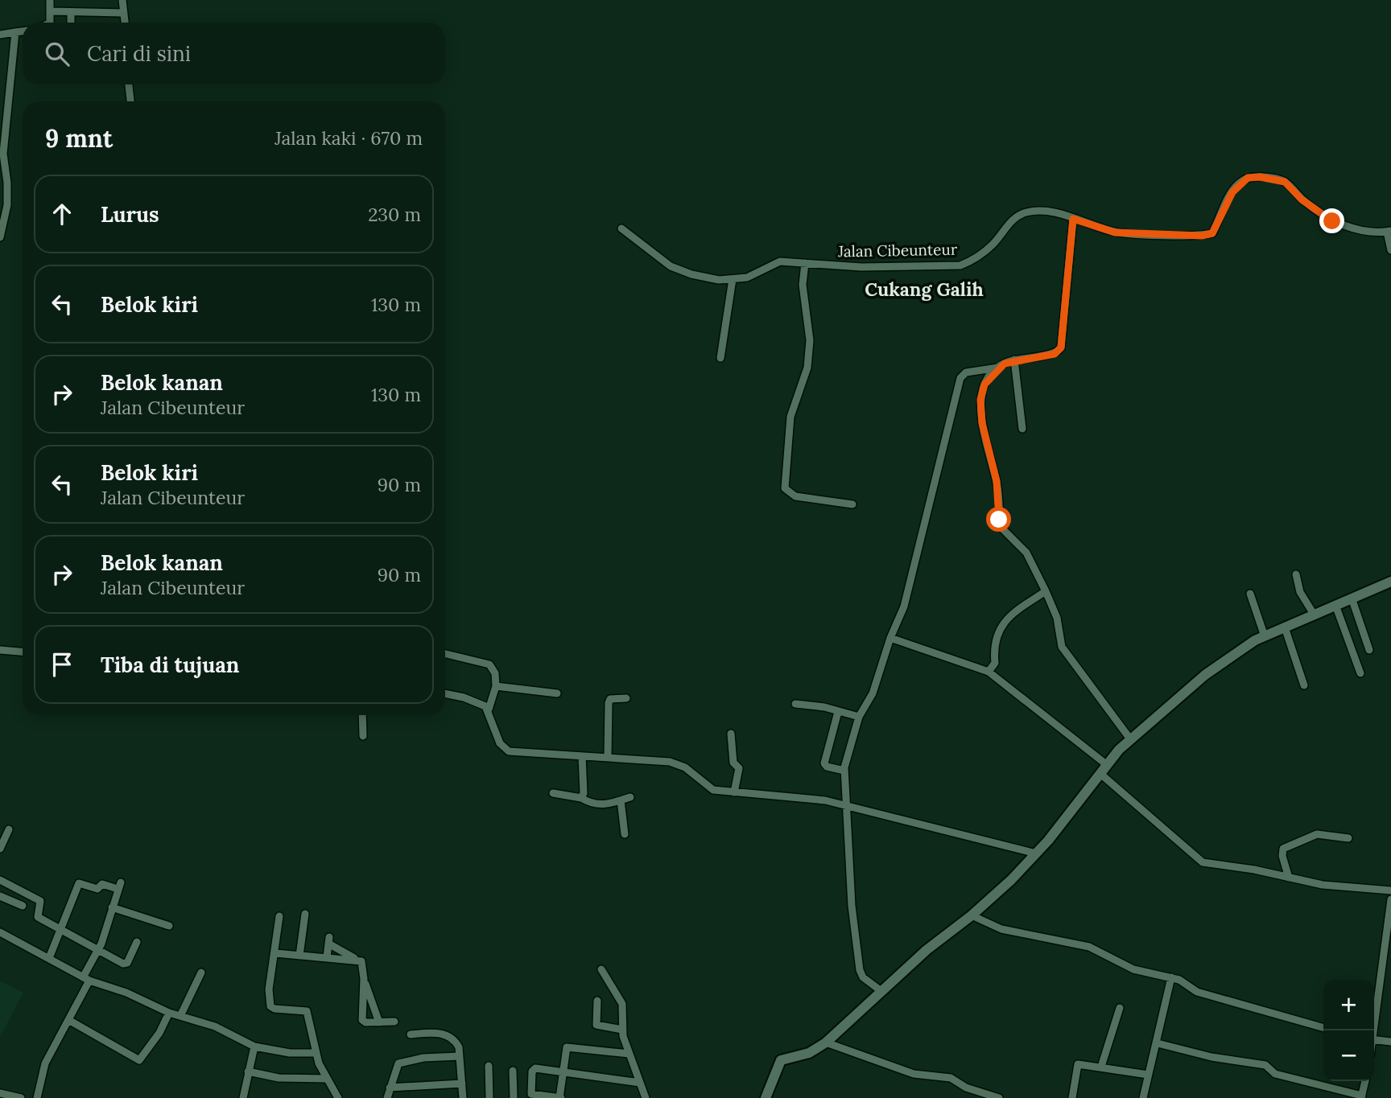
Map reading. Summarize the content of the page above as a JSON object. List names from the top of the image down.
{
  "streets": {
    "street": ["Jalan Cibeunteur"]
  },
  "districts": ["Cukang Galih"],
  "page": {
    "search": "Cari di sini",
    "heading": ["9 mnt", "Jalan kaki · 670 m"],
    "list": [
      ["Lurus", "230 m"],
      ["Belok kiri", "130 m"],
      ["Belok kanan", "Jalan Cibeunteur", "130 m"],
      ["Belok kiri", "Jalan Cibeunteur", "90 m"],
      ["Belok kanan", "Jalan Cibeunteur", "90 m"],
      "Tiba di tujuan"
    ],
    "map_buttons": ["+", "−"]
  }
}
